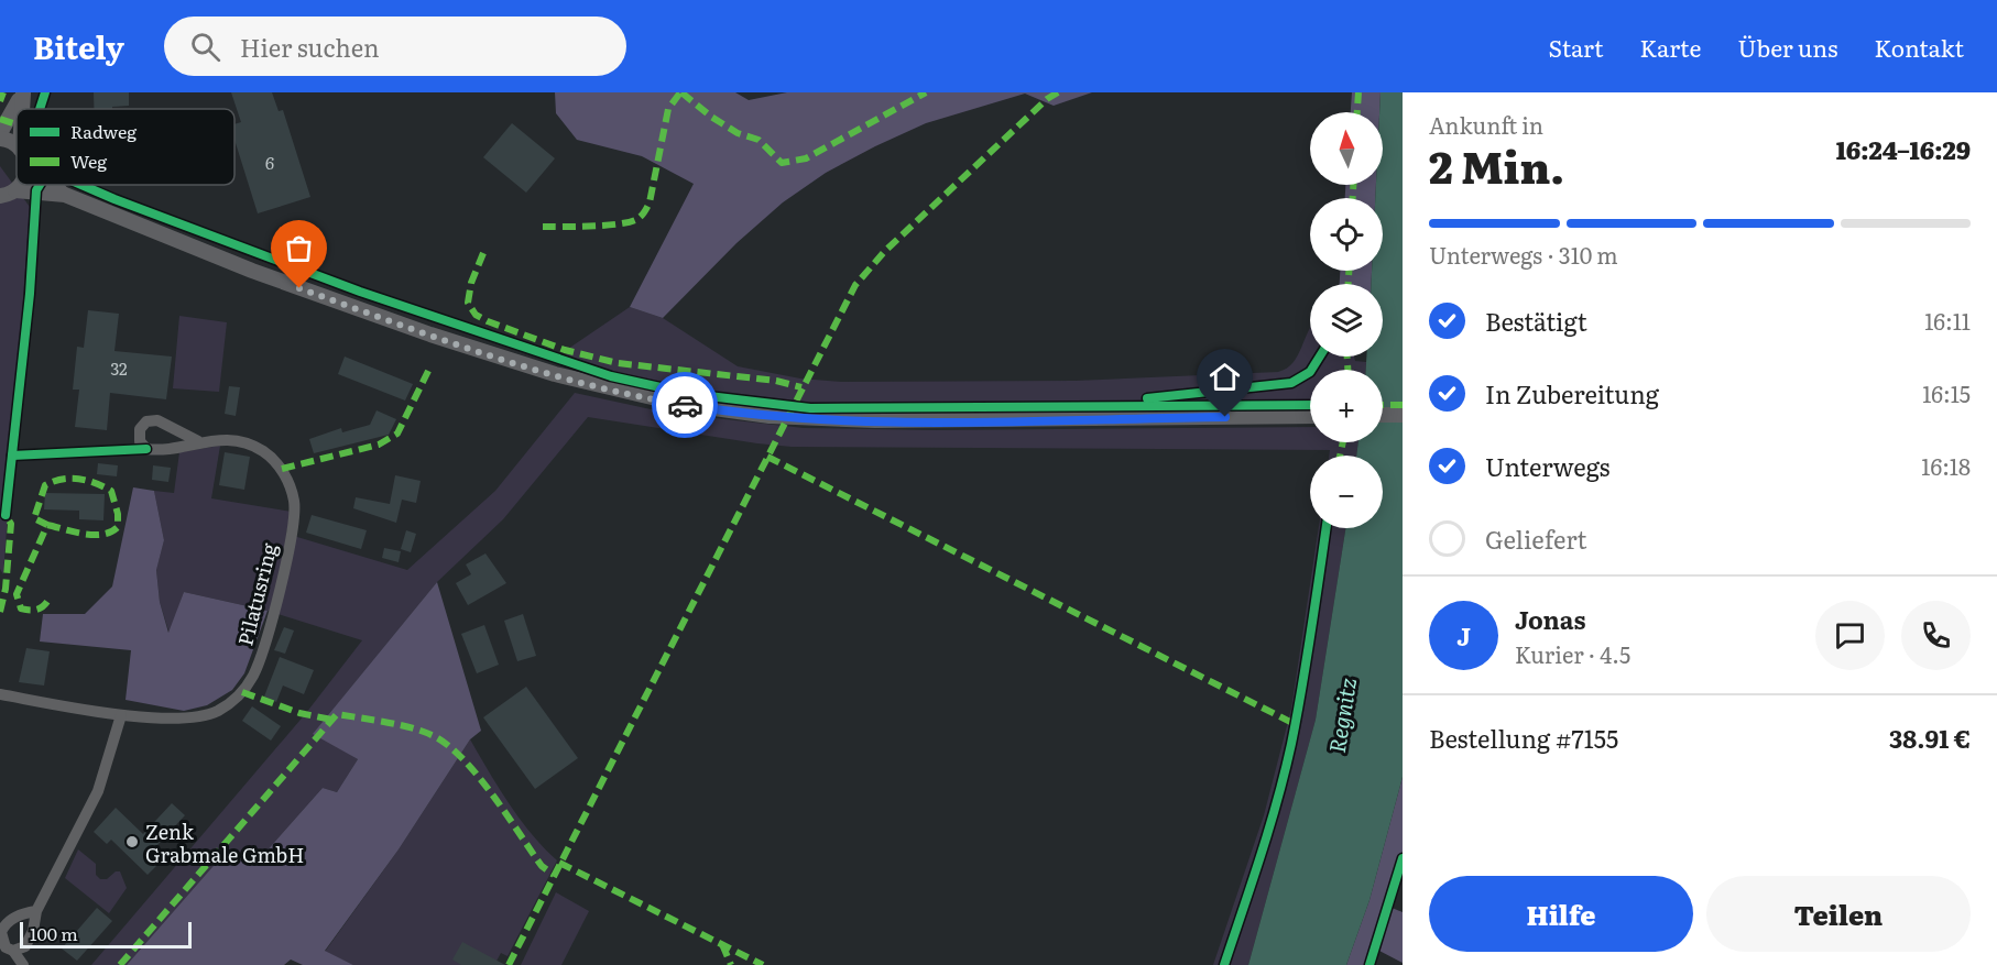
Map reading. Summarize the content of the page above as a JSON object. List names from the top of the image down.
{
  "streets": {
    "street": ["Pilatusring"]
  },
  "water": ["Regnitz"],
  "places": ["Zenk Grabmale GmbH"],
  "house_numbers": ["6", "32"],
  "legend": ["Radweg", "Weg"],
  "scale_bar": "100 m",
  "north": "top",
  "page": {
    "header": "Bitely",
    "search": "Hier suchen",
    "nav": [
      "Start",
      "Karte",
      "Über uns",
      "Kontakt"
    ],
    "heading": ["2 Min.", "Ankunft in", "16:24–16:29"],
    "panel": [
      "Jonas",
      "Kurier · 4.5",
      "Bestellung #7155",
      "38.91 €"
    ],
    "map_buttons": ["+", "−"],
    "bar": "Unterwegs · 310 m",
    "list": [
      ["Bestätigt", "16:11"],
      ["In Zubereitung", "16:15"],
      ["Unterwegs", "16:18"],
      "Geliefert"
    ],
    "round": "J",
    "buttons": ["Hilfe", "Teilen"],
    "scale": "100 m"
  }
}
